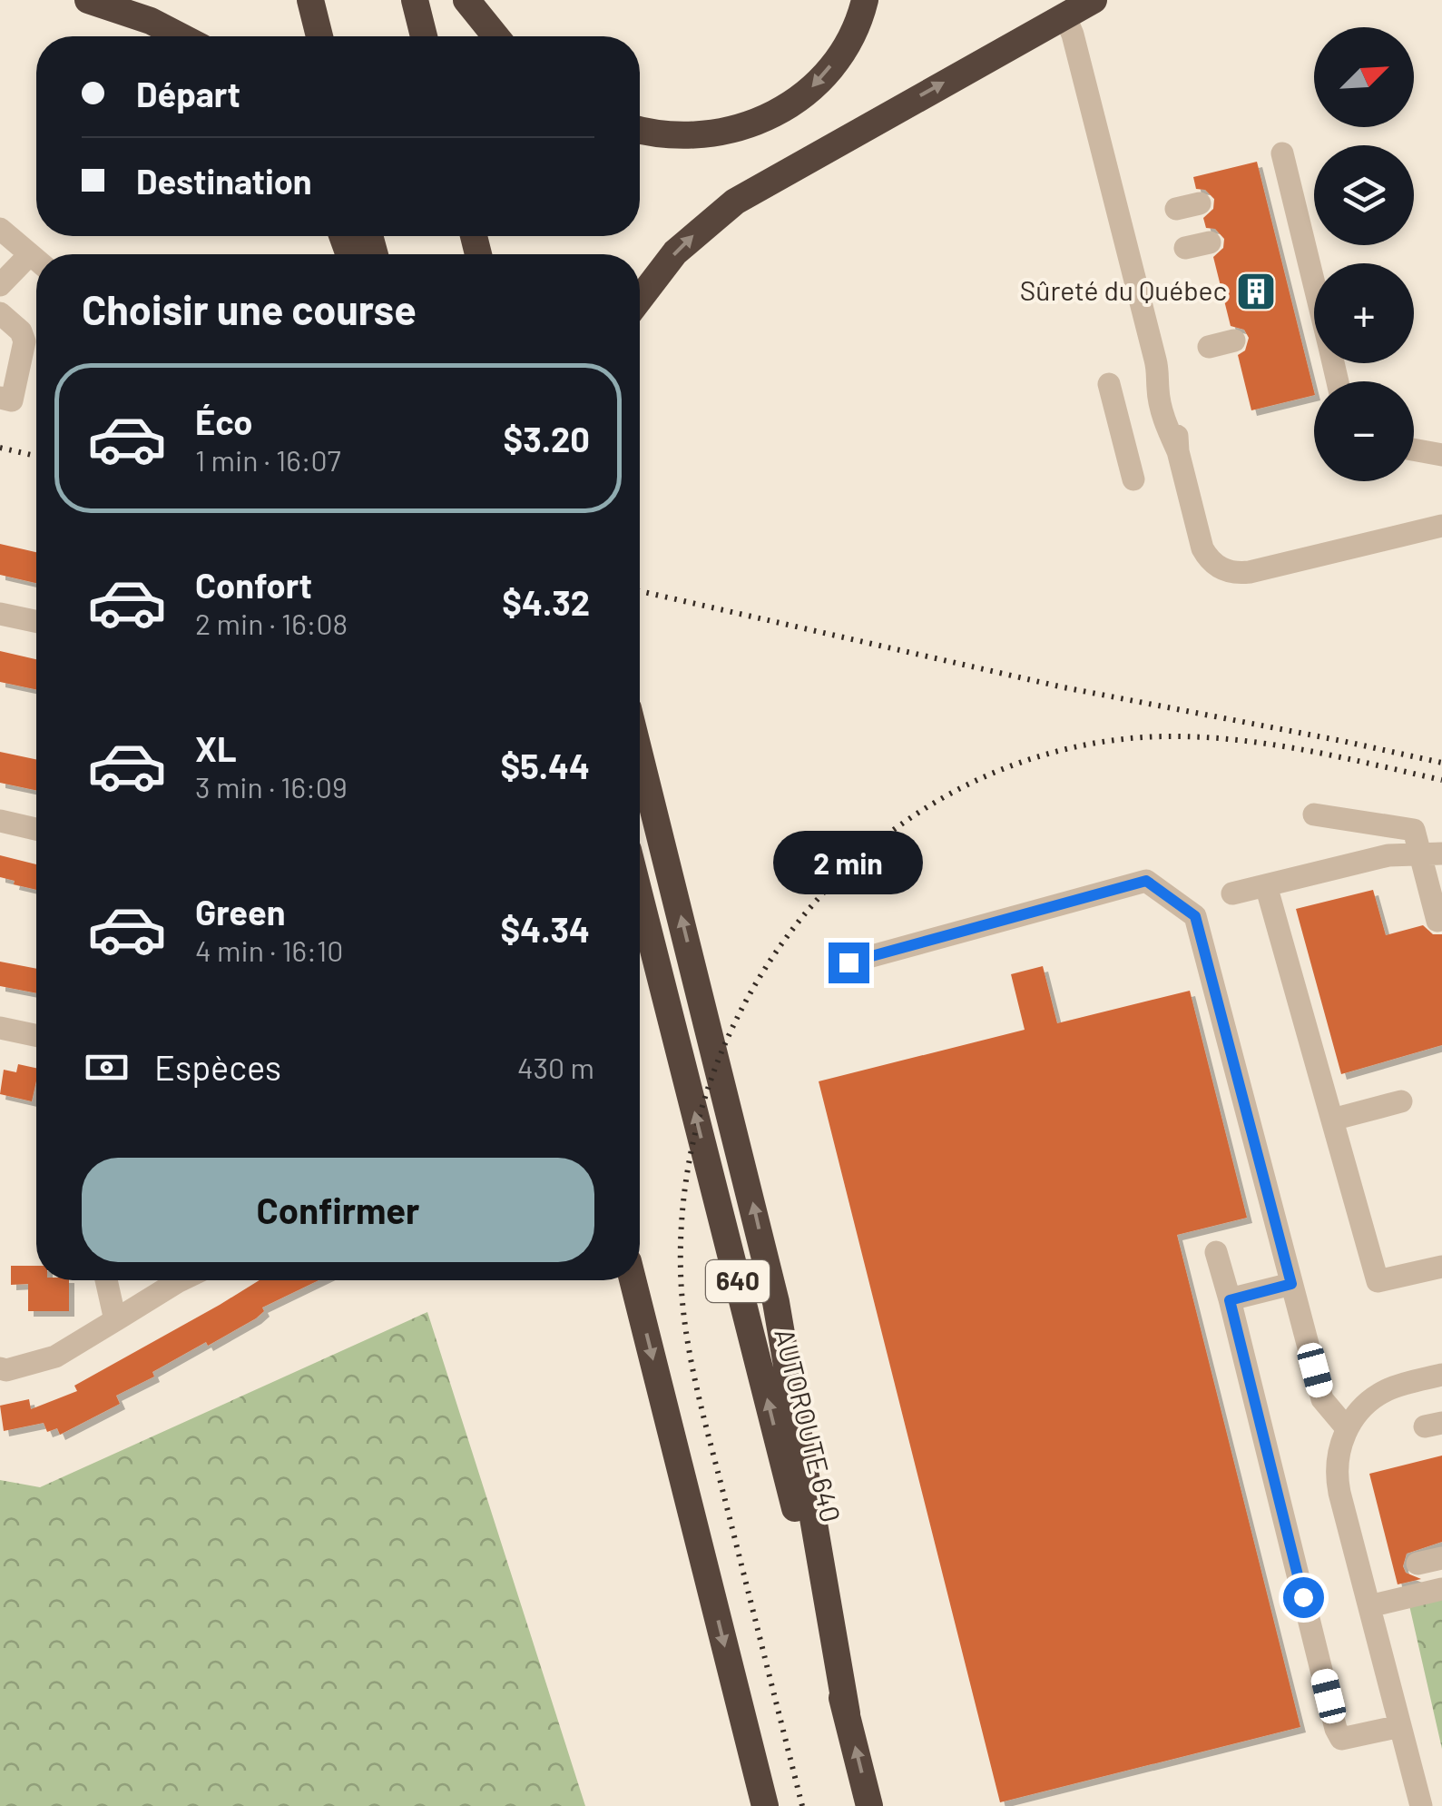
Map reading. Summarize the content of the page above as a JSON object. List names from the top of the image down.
{
  "streets": {
    "highway": ["640", "AUTOROUTE 640"]
  },
  "places": {
    "building": ["Sûreté du Québec"]
  },
  "north": "top right",
  "page": {
    "map_buttons": ["+", "−"],
    "banner": ["Départ", "Destination"],
    "heading": "Choisir une course",
    "list": [
      {
        "name": "Éco",
        "note": "1 min · 16:07",
        "value": "$3.20"
      },
      {
        "name": "Confort",
        "note": "2 min · 16:08",
        "value": "$4.32"
      },
      {
        "name": "XL",
        "note": "3 min · 16:09",
        "value": "$5.44"
      },
      {
        "name": "Green",
        "note": "4 min · 16:10",
        "value": "$4.34"
      }
    ],
    "bubble": "2 min",
    "pay": ["Espèces", "430 m"],
    "buttons": "Confirmer"
  }
}
